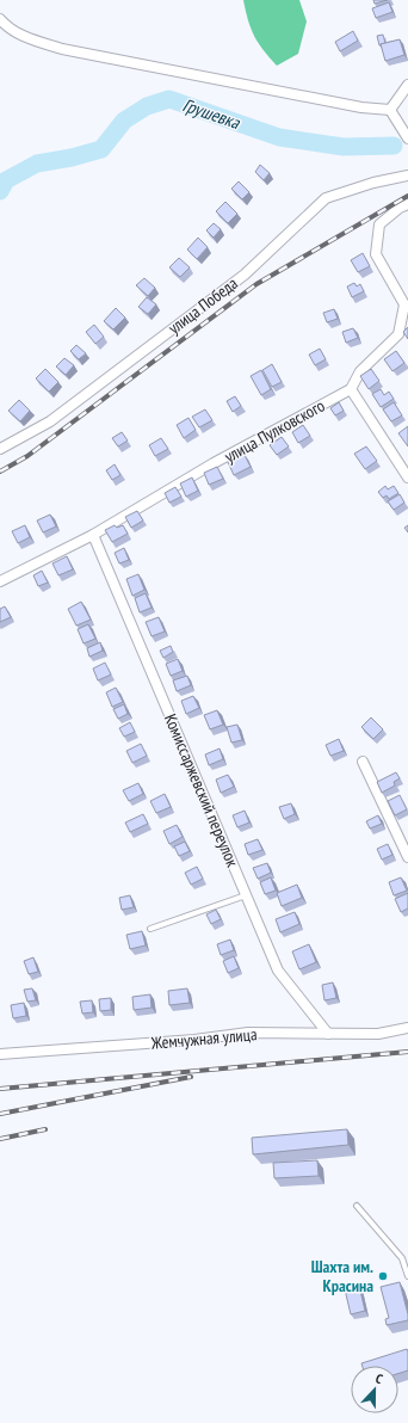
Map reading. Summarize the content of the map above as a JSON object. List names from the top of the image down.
{
  "streets": {
    "street": [
      "улица Победа",
      "улица Пулковского",
      "Комиссаржевский переулок",
      "Жемчужная улица"
    ]
  },
  "crossings": [
    ["улица Пулковского", "Комиссаржевский переулок"],
    ["Комиссаржевский переулок", "Жемчужная улица"]
  ],
  "water": ["Грушевка"],
  "places": ["Шахта им. Красина"],
  "north": "top"
}
